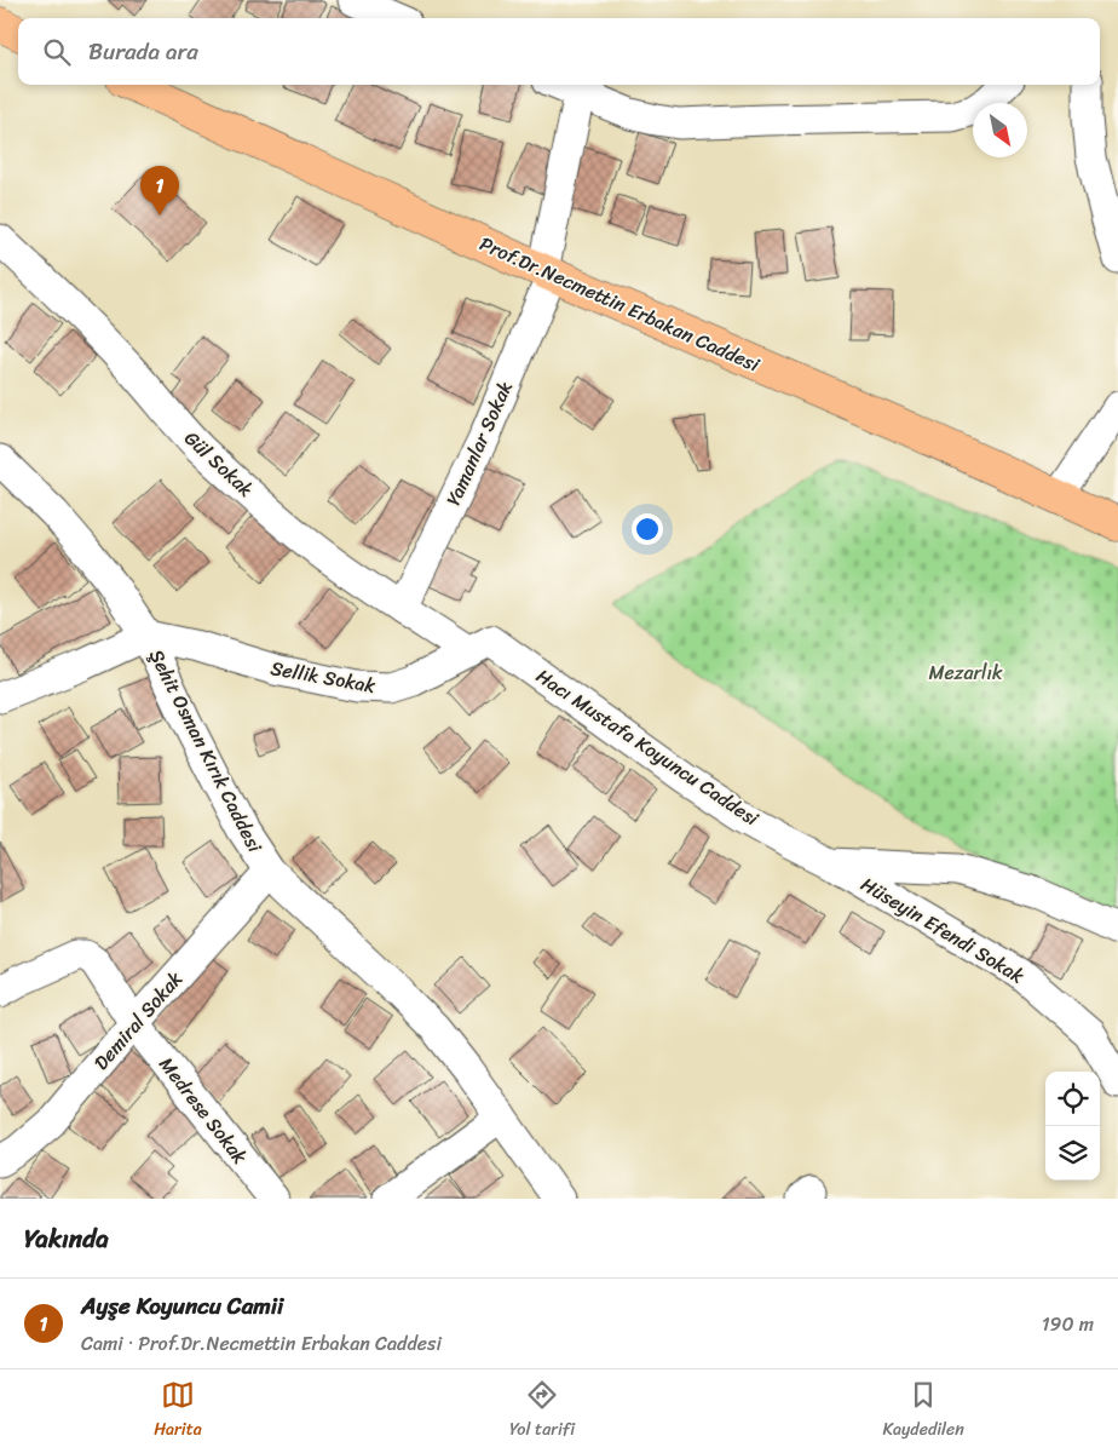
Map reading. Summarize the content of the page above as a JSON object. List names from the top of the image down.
{
  "streets": {
    "main road": ["Prof.Dr.Necmettin Erbakan Caddesi"],
    "street": [
      "Yamanlar Sokak",
      "Gül Sokak",
      "Sellik Sokak",
      "Hacı Mustafa Koyuncu Caddesi",
      "Şehit Osman Kırık Caddesi",
      "Hüseyin Efendi Sokak",
      "Demiral Sokak",
      "Medrese Sokak"
    ]
  },
  "crossings": [
    ["Prof.Dr.Necmettin Erbakan Caddesi", "Yamanlar Sokak"],
    ["Yamanlar Sokak", "Gül Sokak"],
    ["Gül Sokak", "Sellik Sokak"],
    ["Gül Sokak", "Hacı Mustafa Koyuncu Caddesi"],
    ["Sellik Sokak", "Hacı Mustafa Koyuncu Caddesi"],
    ["Sellik Sokak", "Şehit Osman Kırık Caddesi"],
    ["Hacı Mustafa Koyuncu Caddesi", "Hüseyin Efendi Sokak"],
    ["Şehit Osman Kırık Caddesi", "Demiral Sokak"],
    ["Demiral Sokak", "Medrese Sokak"]
  ],
  "parks": ["Mezarlık"],
  "north": "bottom right",
  "page": {
    "search": "Burada ara",
    "pins": "1",
    "heading": "Yakında",
    "list": [
      {
        "mark": "1",
        "name": "Ayşe Koyuncu Camii",
        "note": "Cami · Prof.Dr.Necmettin Erbakan Caddesi",
        "value": "190 m"
      }
    ],
    "nav": ["Harita", "Yol tarifi", "Kaydedilen"]
  }
}
